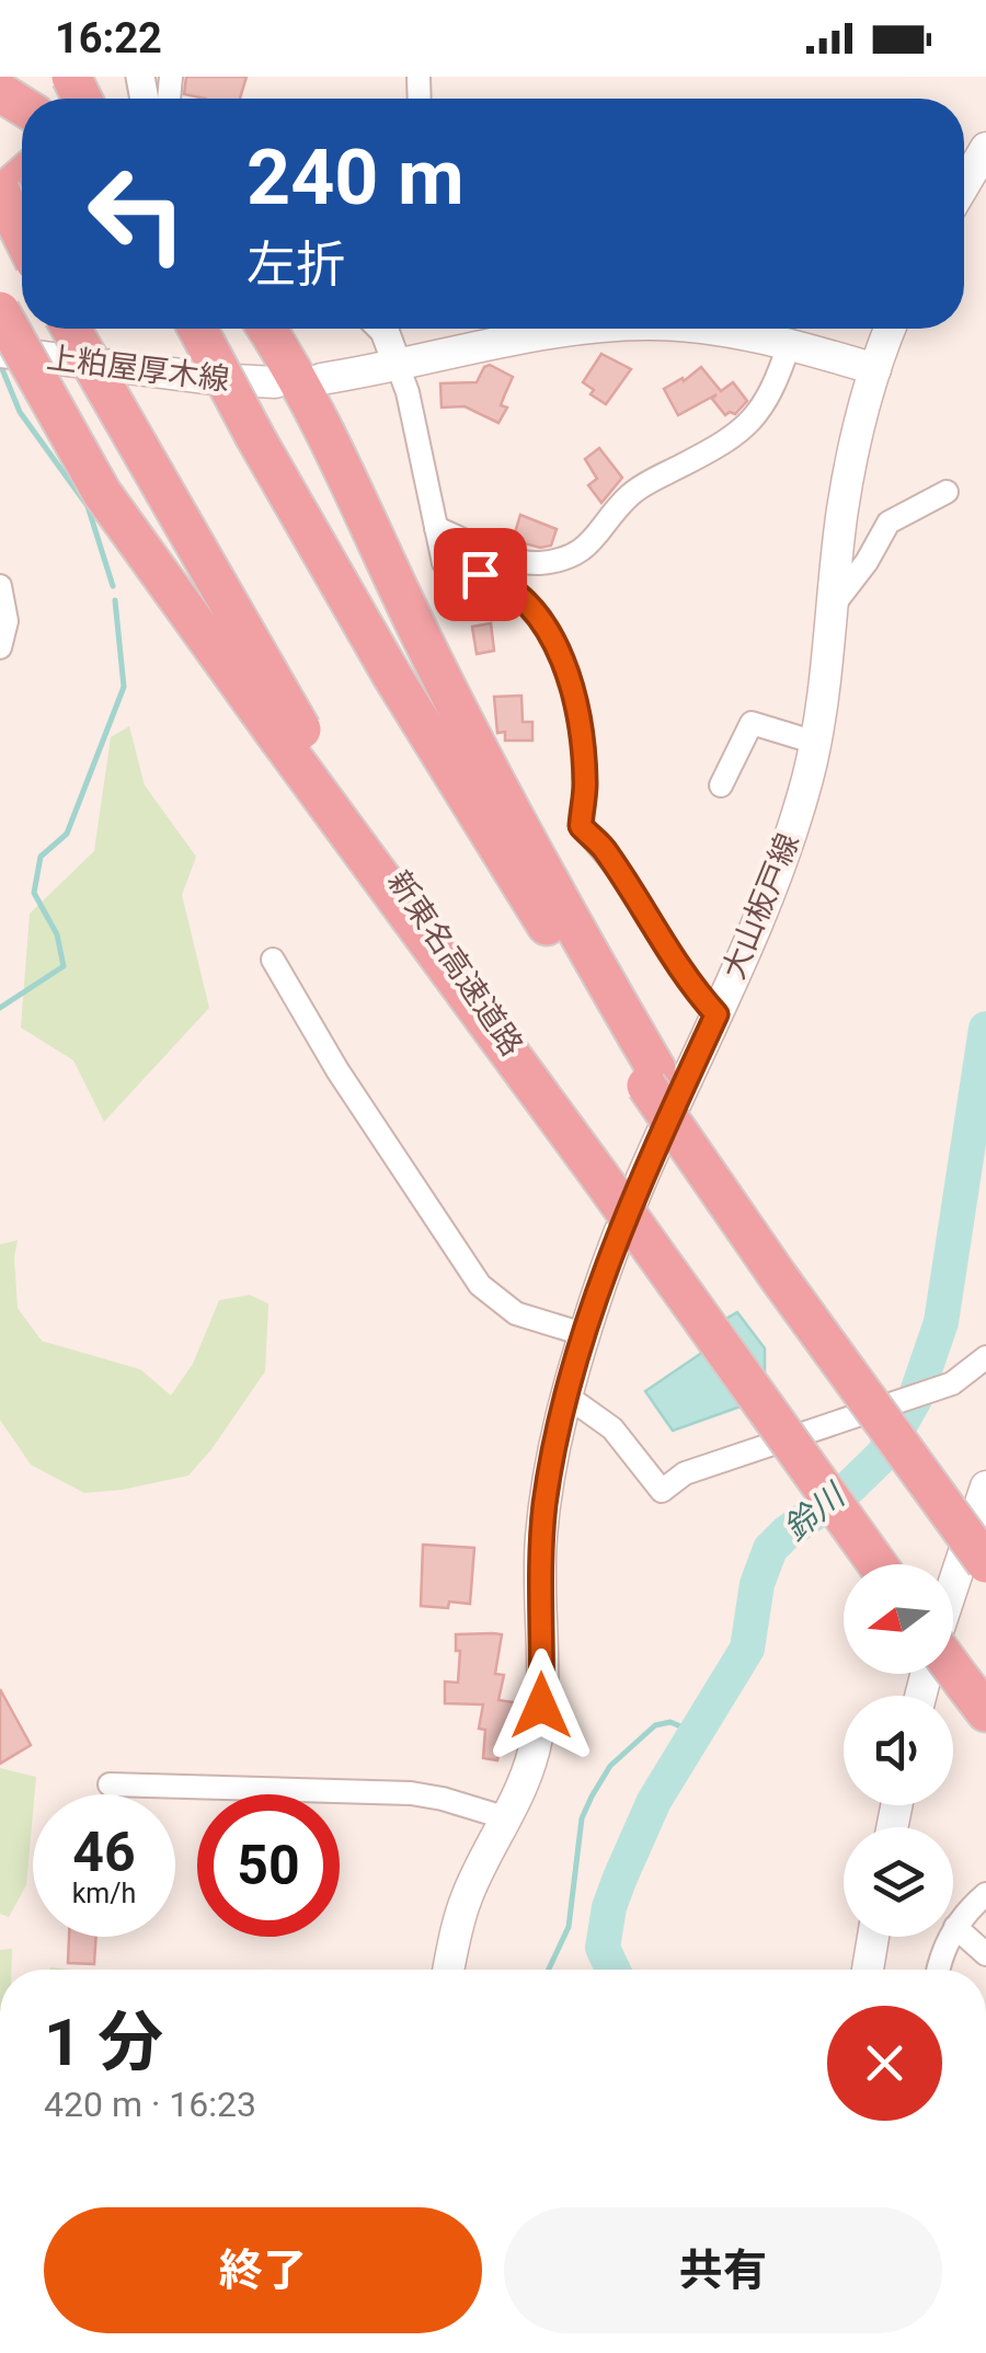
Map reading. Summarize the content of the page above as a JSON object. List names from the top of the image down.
{
  "streets": {
    "highway": ["新東名高速道路"],
    "main road": ["上粕屋厚木線", "大山板戸線"]
  },
  "water": ["鈴川"],
  "north": "left",
  "page": {
    "status": "16:22",
    "turn": ["240 m", "左折"],
    "speed": "46 km/h",
    "limit": "50",
    "heading": ["1 分", "420 m · 16:23"],
    "buttons": ["終了", "共有"]
  }
}
